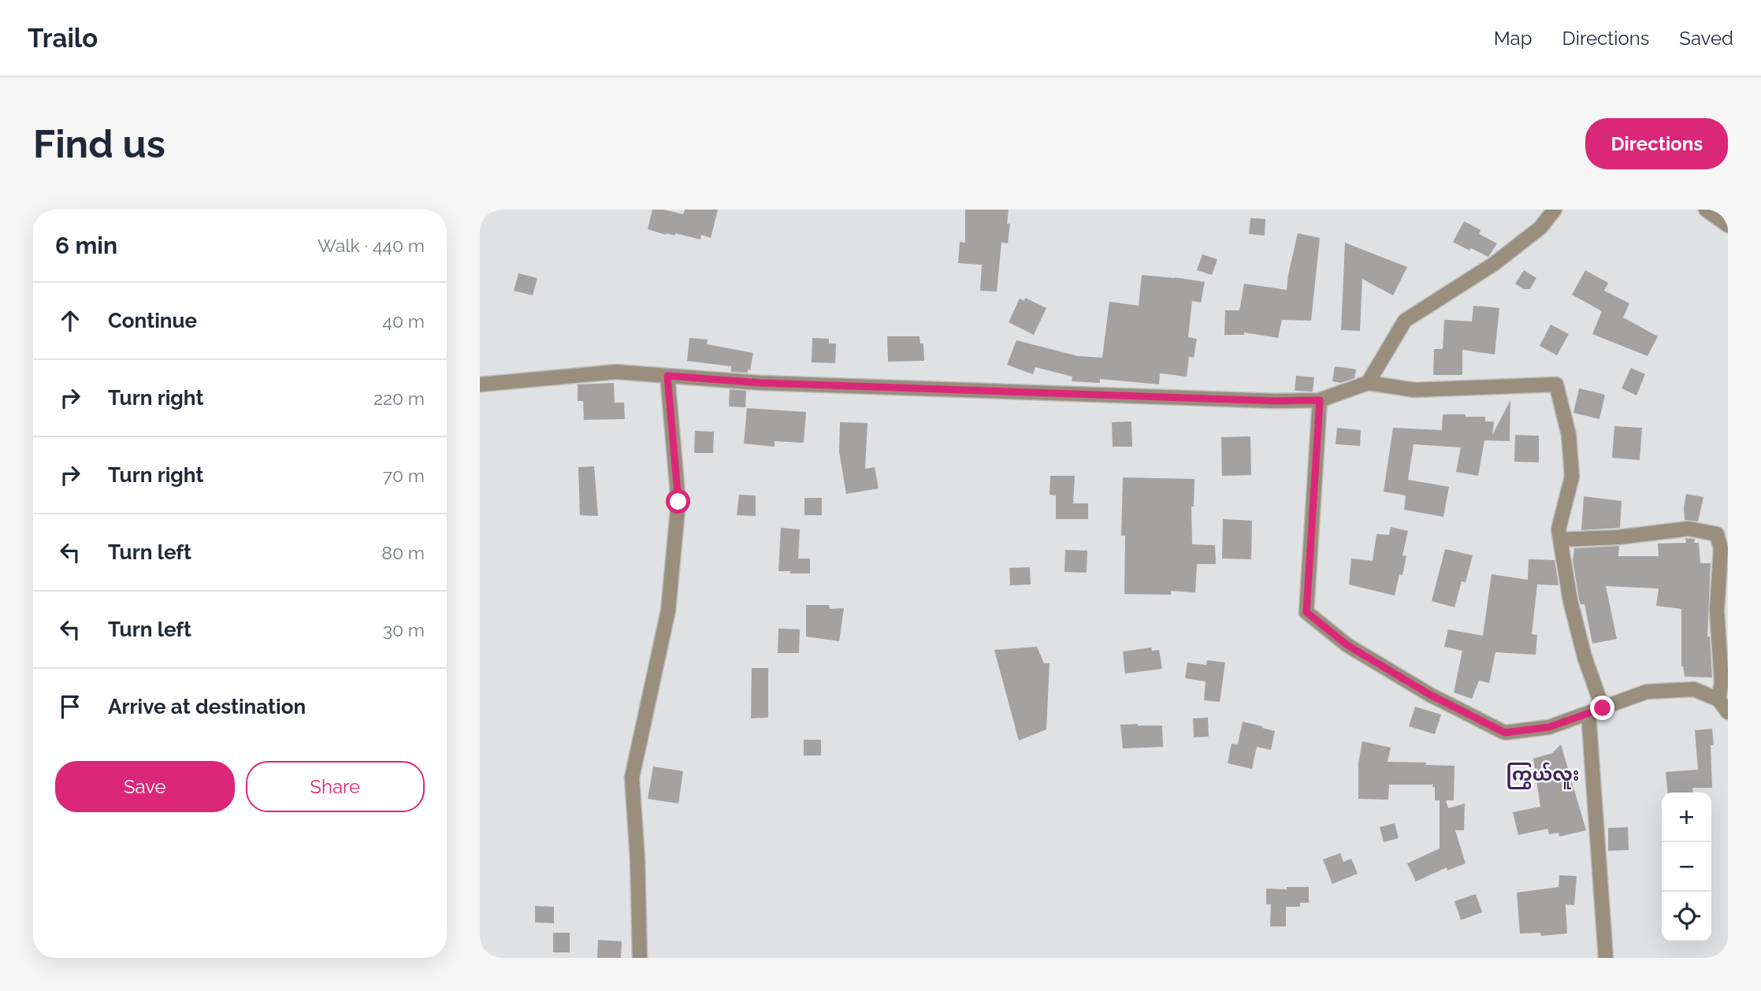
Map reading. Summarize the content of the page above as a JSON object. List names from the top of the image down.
{
  "districts": ["ကြွယ်လူး"],
  "page": {
    "header": "Trailo",
    "nav": ["Map", "Directions", "Saved"],
    "buttons": [
      "Directions",
      ["Save", "Share"]
    ],
    "title": "Find us",
    "heading": ["6 min", "Walk · 440 m"],
    "list": [
      ["Continue", "40 m"],
      ["Turn right", "220 m"],
      ["Turn right", "70 m"],
      ["Turn left", "80 m"],
      ["Turn left", "30 m"],
      "Arrive at destination"
    ],
    "map_buttons": ["+", "−"]
  }
}
